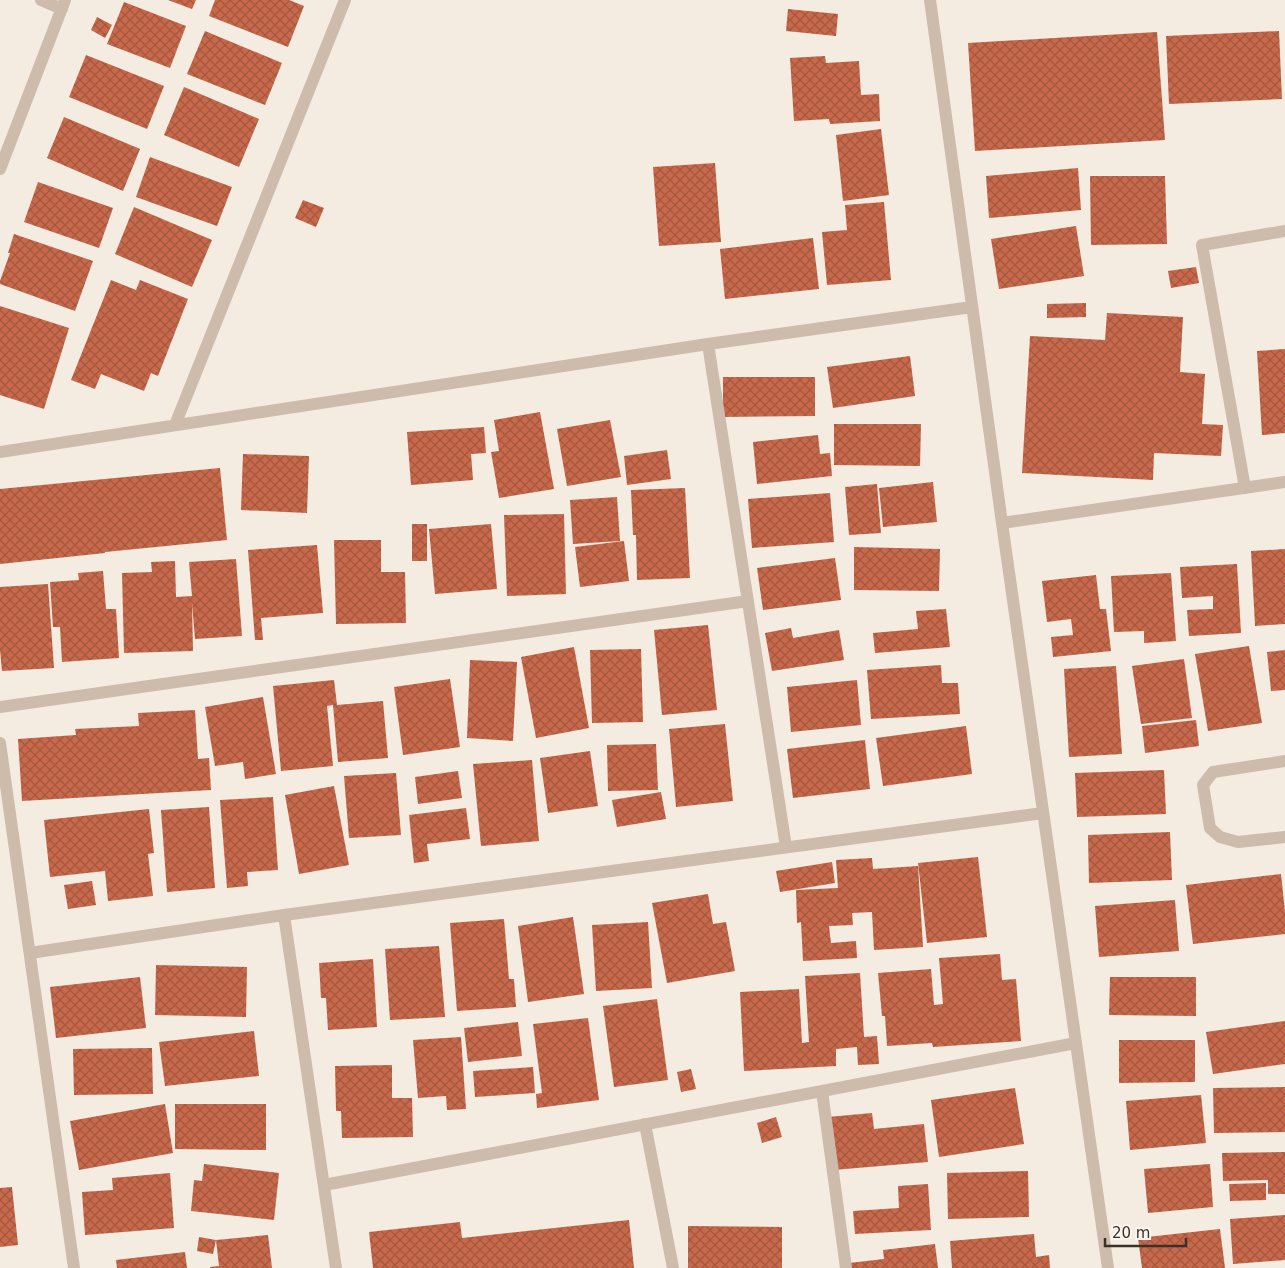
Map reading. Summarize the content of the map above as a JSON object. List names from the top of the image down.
{
  "scale_bar": "20 m"
}
